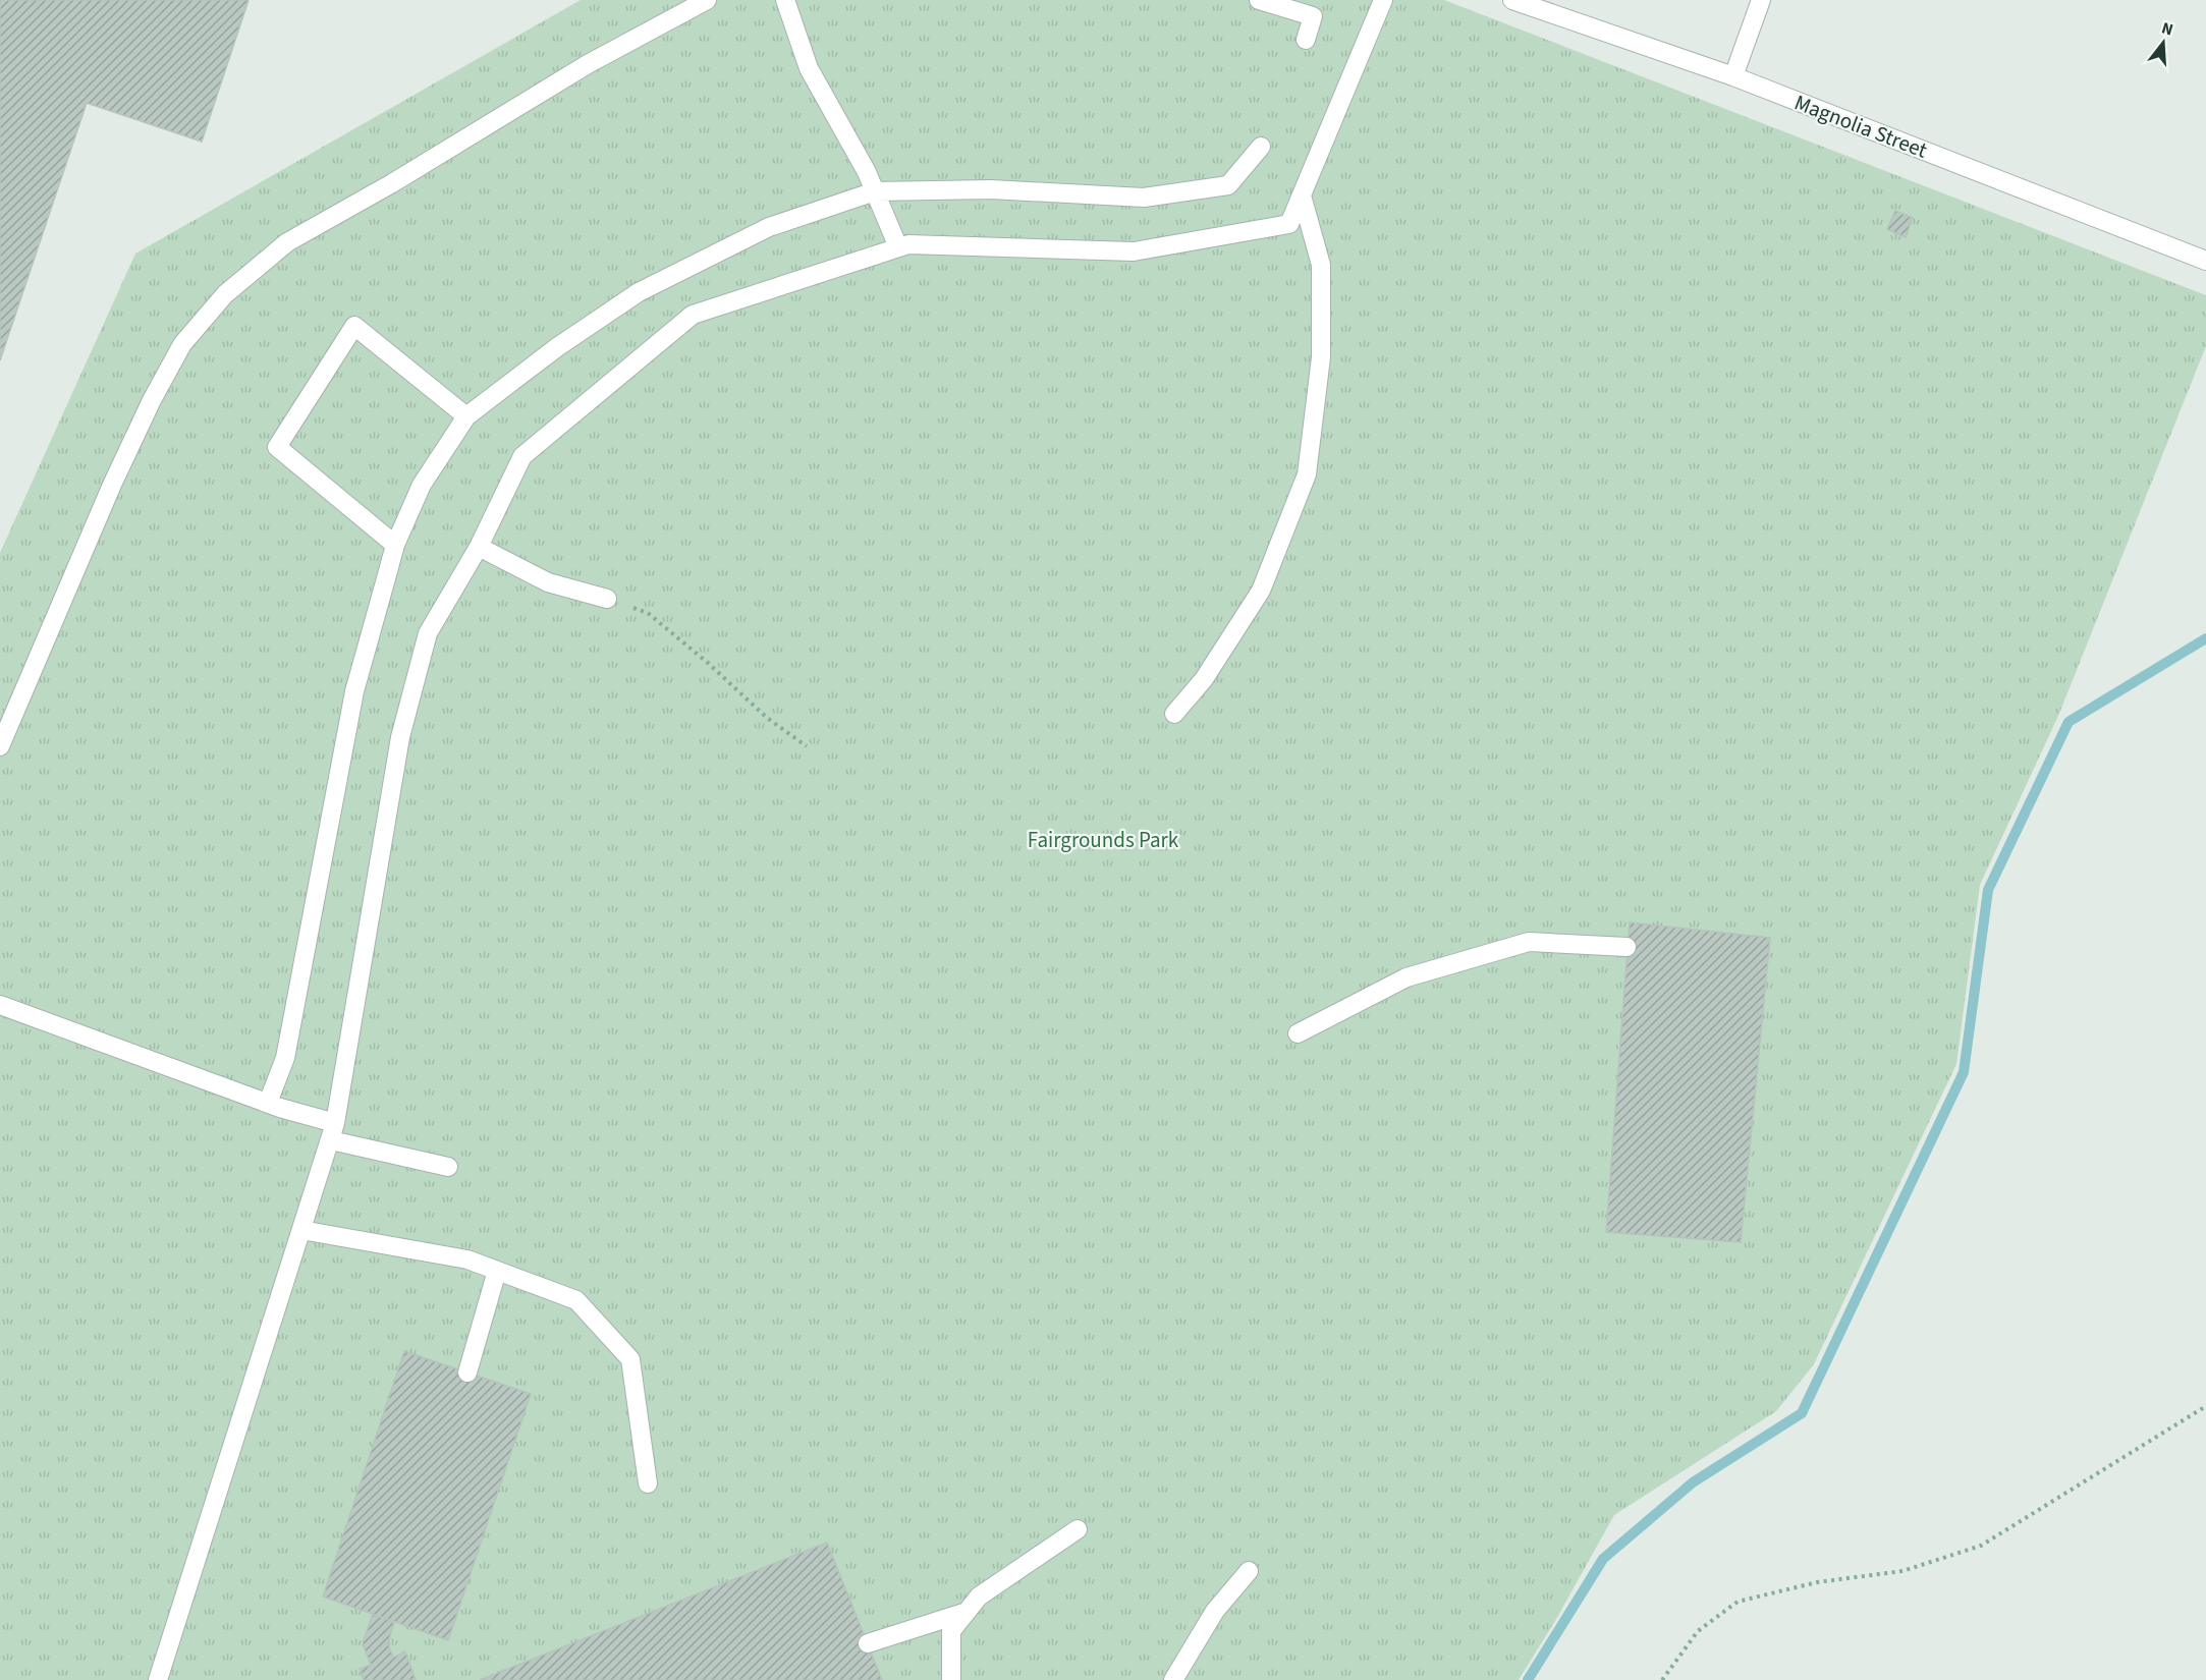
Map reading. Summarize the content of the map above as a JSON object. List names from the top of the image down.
{
  "streets": {
    "street": ["Magnolia Street"]
  },
  "parks": ["Fairgrounds Park"],
  "north": "top"
}
